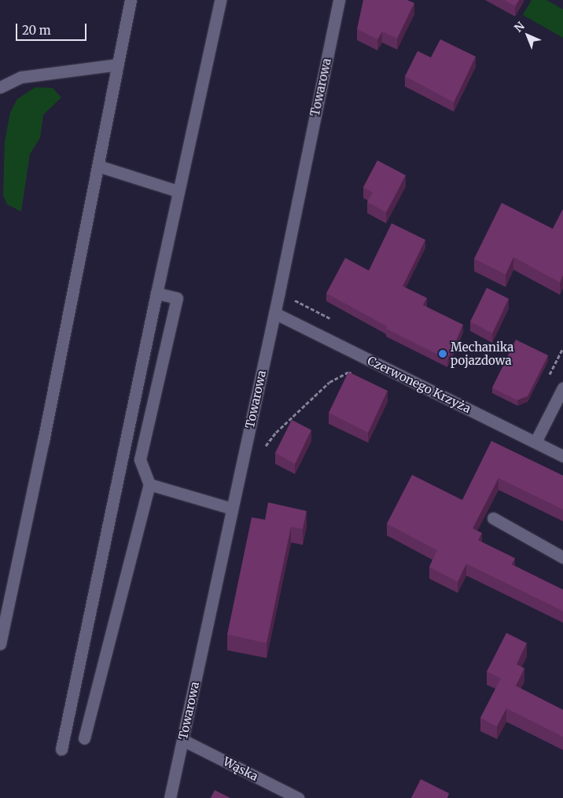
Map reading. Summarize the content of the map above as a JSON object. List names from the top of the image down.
{
  "streets": {
    "street": ["Towarowa", "Czerwonego Krzyża", "Wąska"]
  },
  "crossings": [
    ["Towarowa", "Czerwonego Krzyża"],
    ["Towarowa", "Wąska"]
  ],
  "places": ["Mechanika pojazdowa"],
  "scale_bar": "20 m",
  "north": "top left"
}
